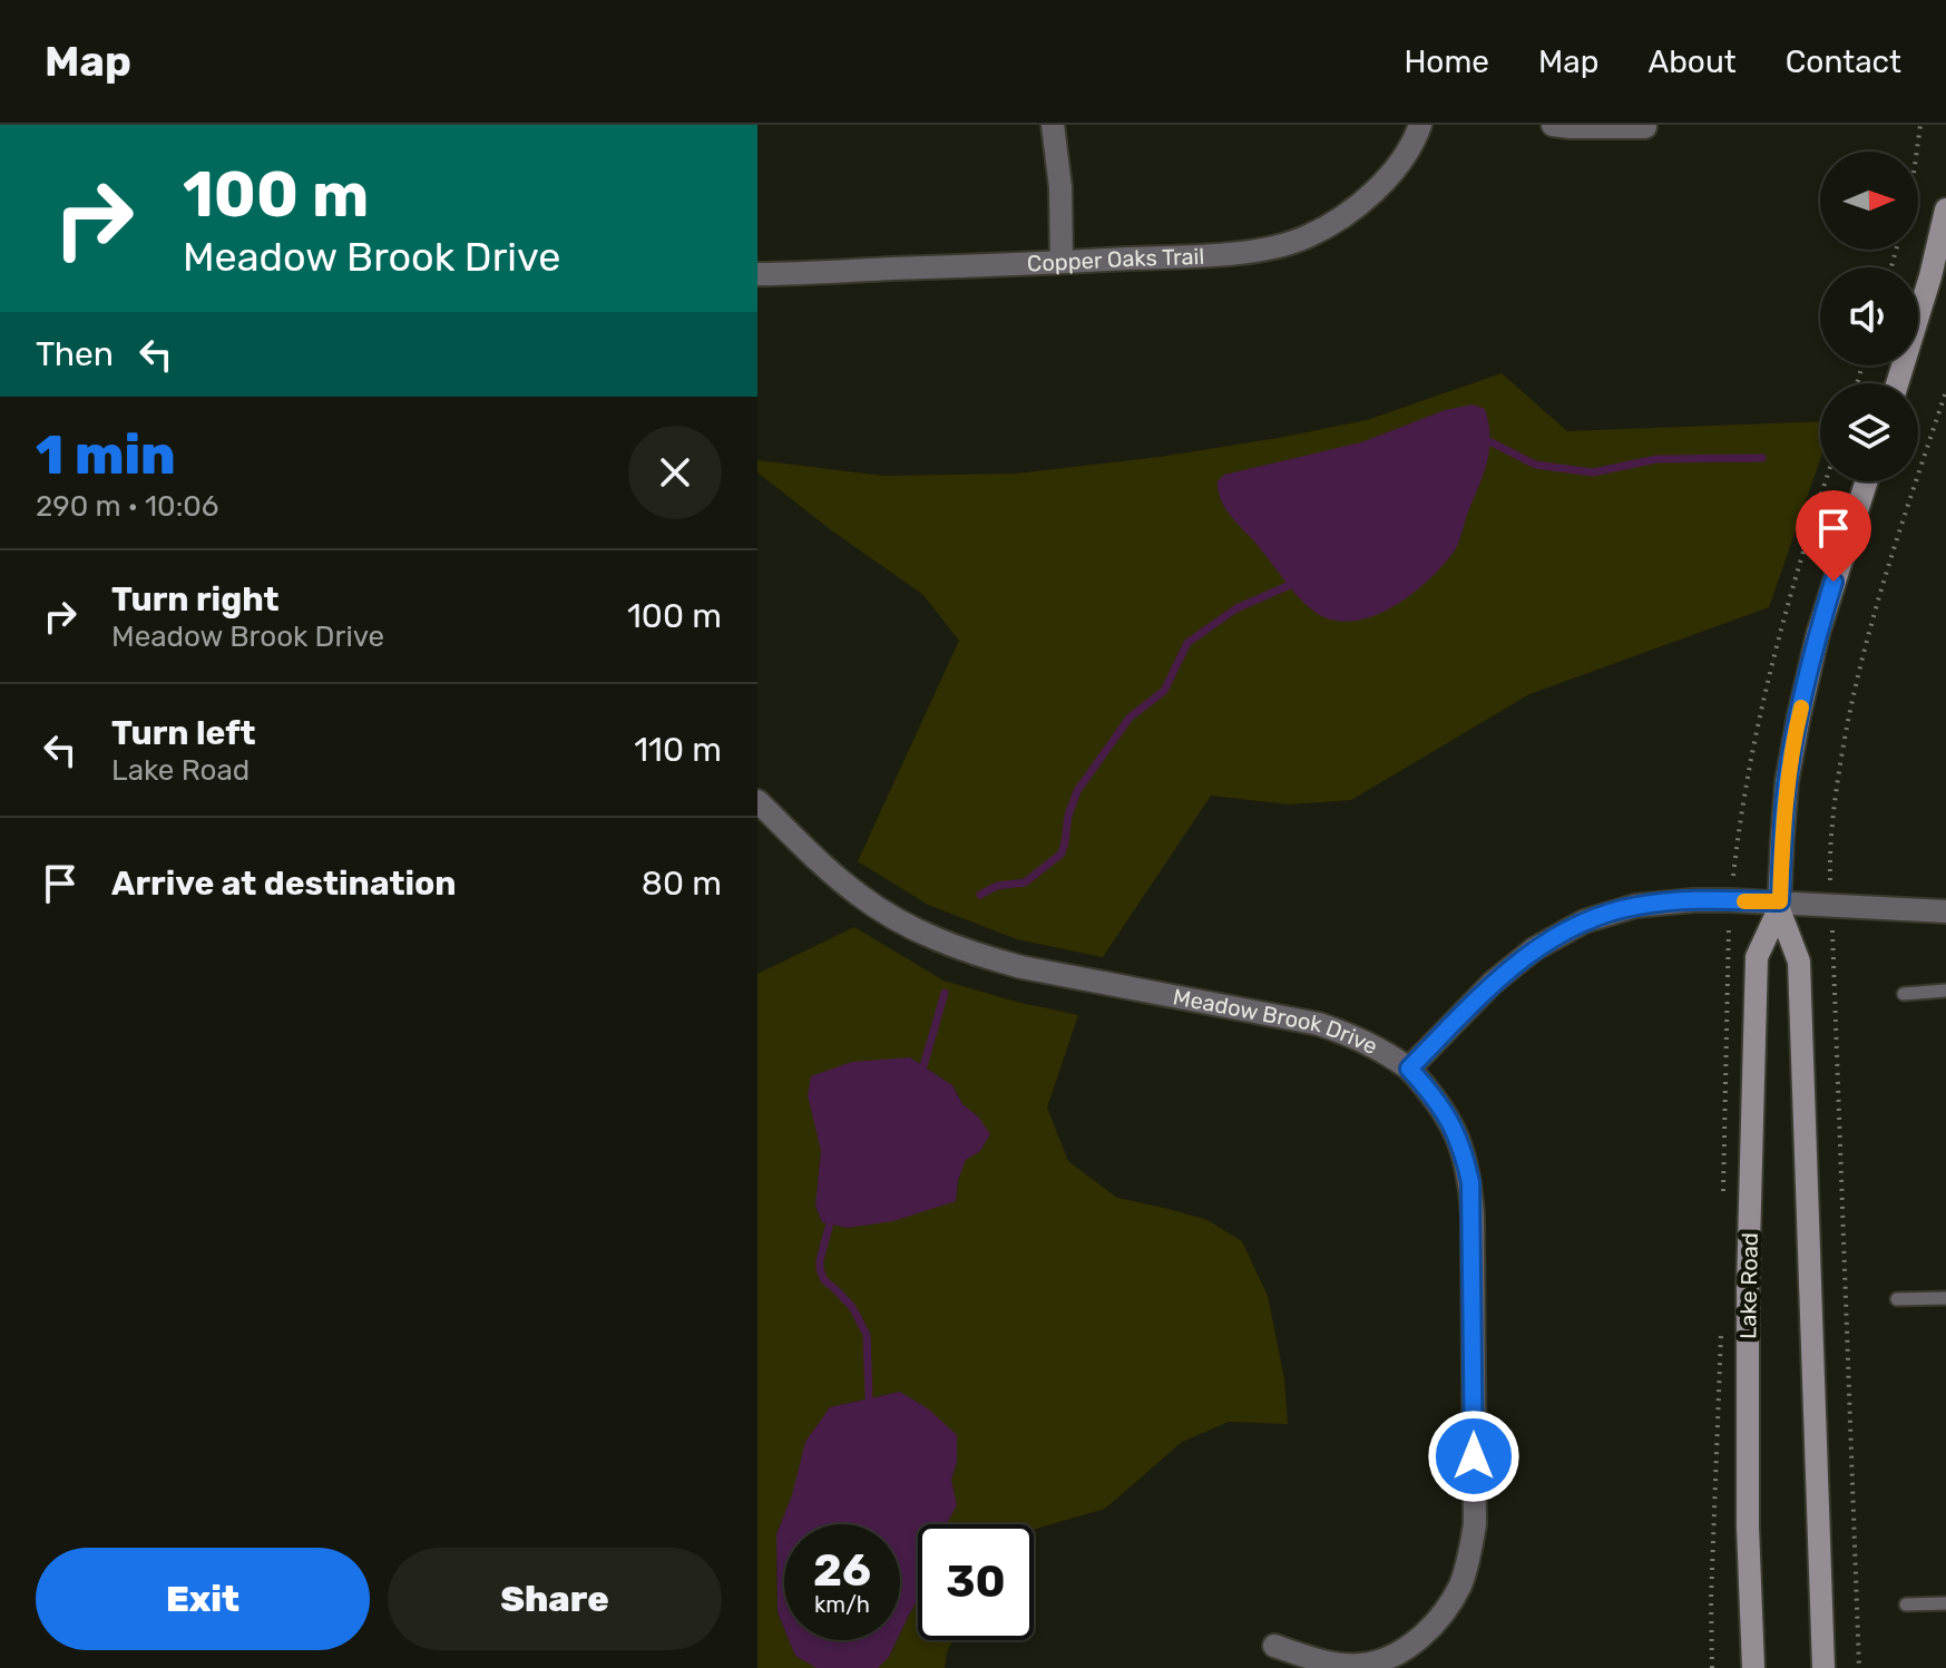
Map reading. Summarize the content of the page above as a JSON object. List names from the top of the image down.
{
  "streets": {
    "street": ["Copper Oaks Trail", "Meadow Brook Drive", "Lake Road"]
  },
  "north": "right",
  "page": {
    "header": "Map",
    "nav": [
      "Home",
      "Map",
      "About",
      "Contact"
    ],
    "turn": ["100 m", "Meadow Brook Drive"],
    "then": "Then",
    "heading": ["1 min", "290 m · 10:06"],
    "list": [
      {
        "name": "Turn right",
        "note": "Meadow Brook Drive",
        "value": "100 m"
      },
      {
        "name": "Turn left",
        "note": "Lake Road",
        "value": "110 m"
      },
      {
        "name": "Arrive at destination",
        "value": "80 m"
      }
    ],
    "speed": "26 km/h",
    "limit": "30",
    "buttons": ["Exit", "Share"]
  }
}
